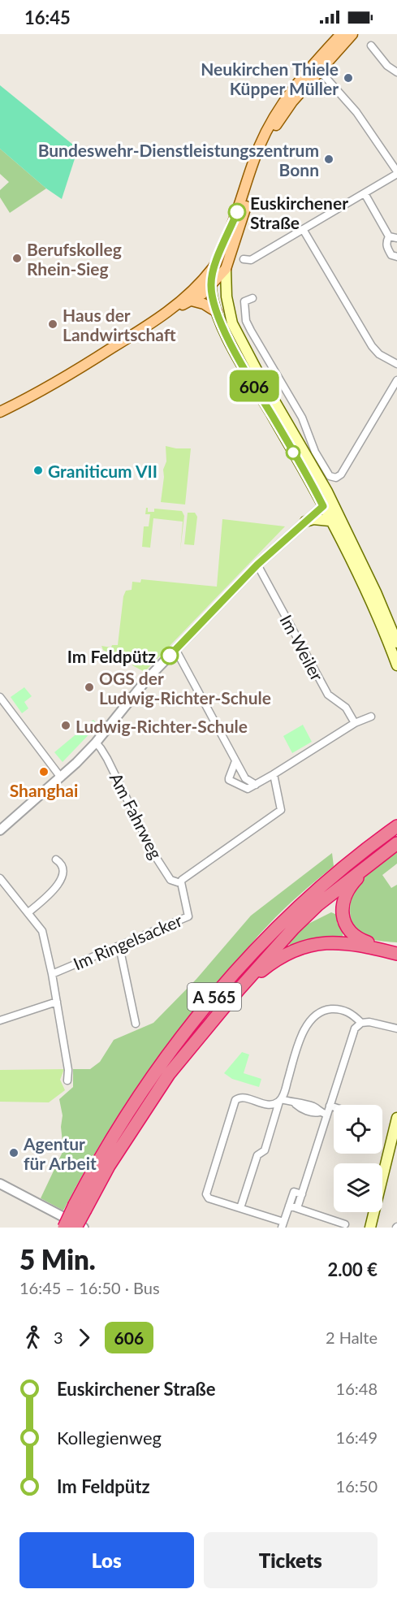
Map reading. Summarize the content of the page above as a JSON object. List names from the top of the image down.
{
  "streets": {
    "highway": ["A 565"],
    "street": ["Im Weiler", "Am Fahrweg", "Im Ringelsacker"]
  },
  "crossings": [
    ["Am Fahrweg", "Im Ringelsacker"]
  ],
  "places": [
    "Neukirchen Thiele Küpper Müller",
    "Bundeswehr-Dienstleistungszentrum Bonn",
    "Euskirchener Straße",
    "Berufskolleg Rhein-Sieg",
    "Haus der Landwirtschaft",
    "Graniticum VII",
    "Im Feldpütz",
    "OGS der Ludwig-Richter-Schule",
    "Ludwig-Richter-Schule",
    "Shanghai",
    "Agentur für Arbeit"
  ],
  "lines": ["bus line 606"],
  "page": {
    "status": "16:45",
    "on_map": "606",
    "heading": ["5 Min.", "16:45 – 16:50 · Bus", "2.00 €"],
    "legs": ["3", "606", "2 Halte"],
    "list": [
      {
        "name": "Euskirchener Straße",
        "value": "16:48"
      },
      {
        "name": "Kollegienweg",
        "value": "16:49"
      },
      {
        "name": "Im Feldpütz",
        "value": "16:50"
      }
    ],
    "buttons": ["Los", "Tickets"]
  }
}
